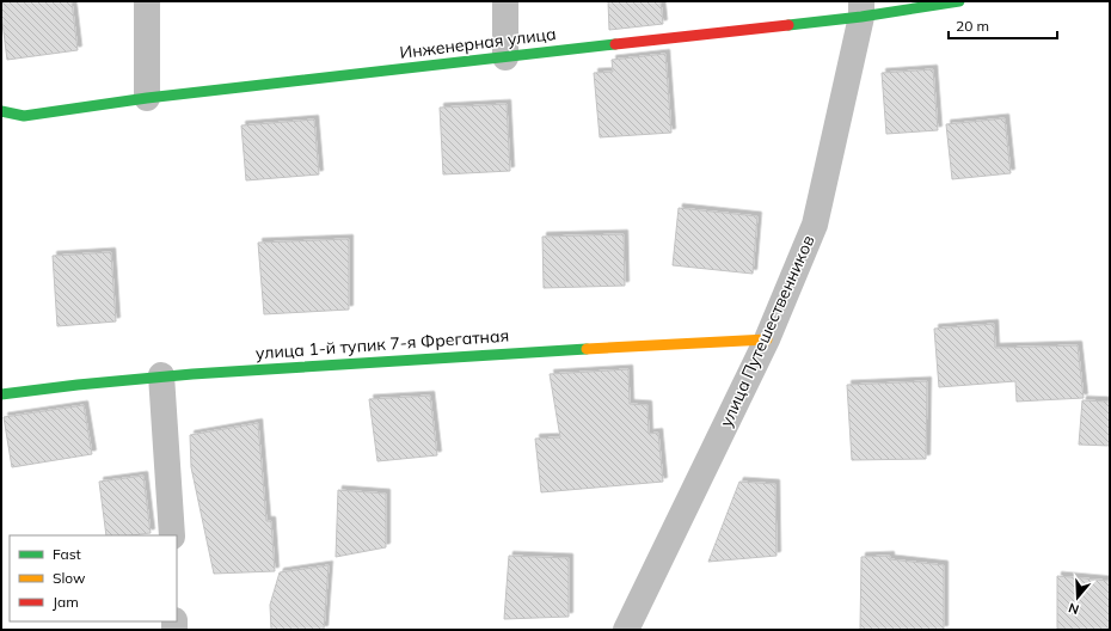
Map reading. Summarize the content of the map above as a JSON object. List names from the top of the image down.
{
  "streets": {
    "street": ["Инженерная улица", "улица Путешественников", "улица 1-й тупик 7-я Фрегатная"]
  },
  "crossings": [
    ["Инженерная улица", "улица Путешественников"],
    ["улица Путешественников", "улица 1-й тупик 7-я Фрегатная"]
  ],
  "legend": ["Fast", "Slow", "Jam"],
  "scale_bar": "20 m",
  "north": "bottom"
}
